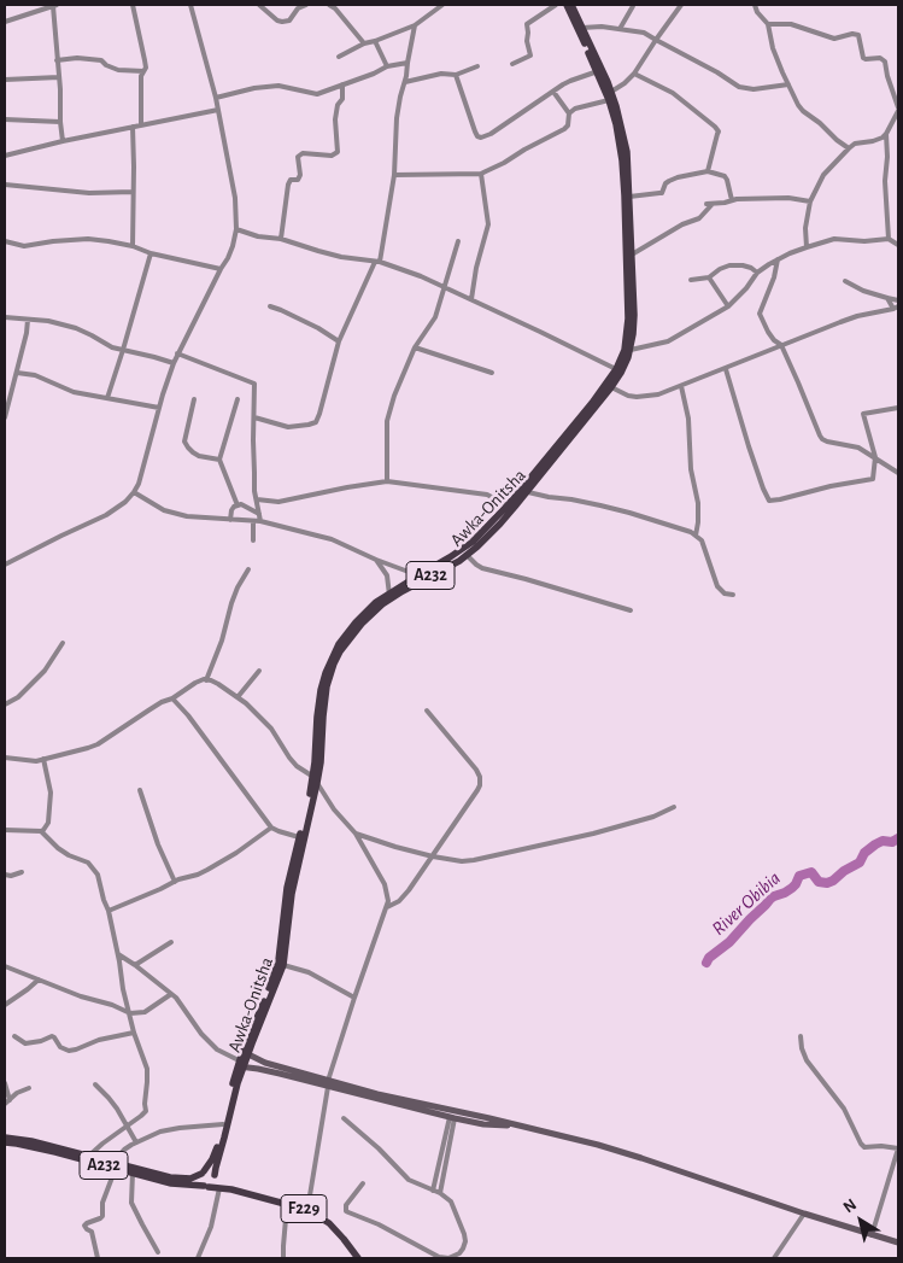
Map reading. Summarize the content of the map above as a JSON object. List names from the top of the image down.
{
  "streets": {
    "main road": ["Awka-Onitsha", "A232", "F229"]
  },
  "crossings": [
    ["Awka-Onitsha", "A232"],
    ["Awka-Onitsha", "F229"],
    ["A232", "F229"]
  ],
  "water": ["River Obibia"],
  "north": "top left"
}
